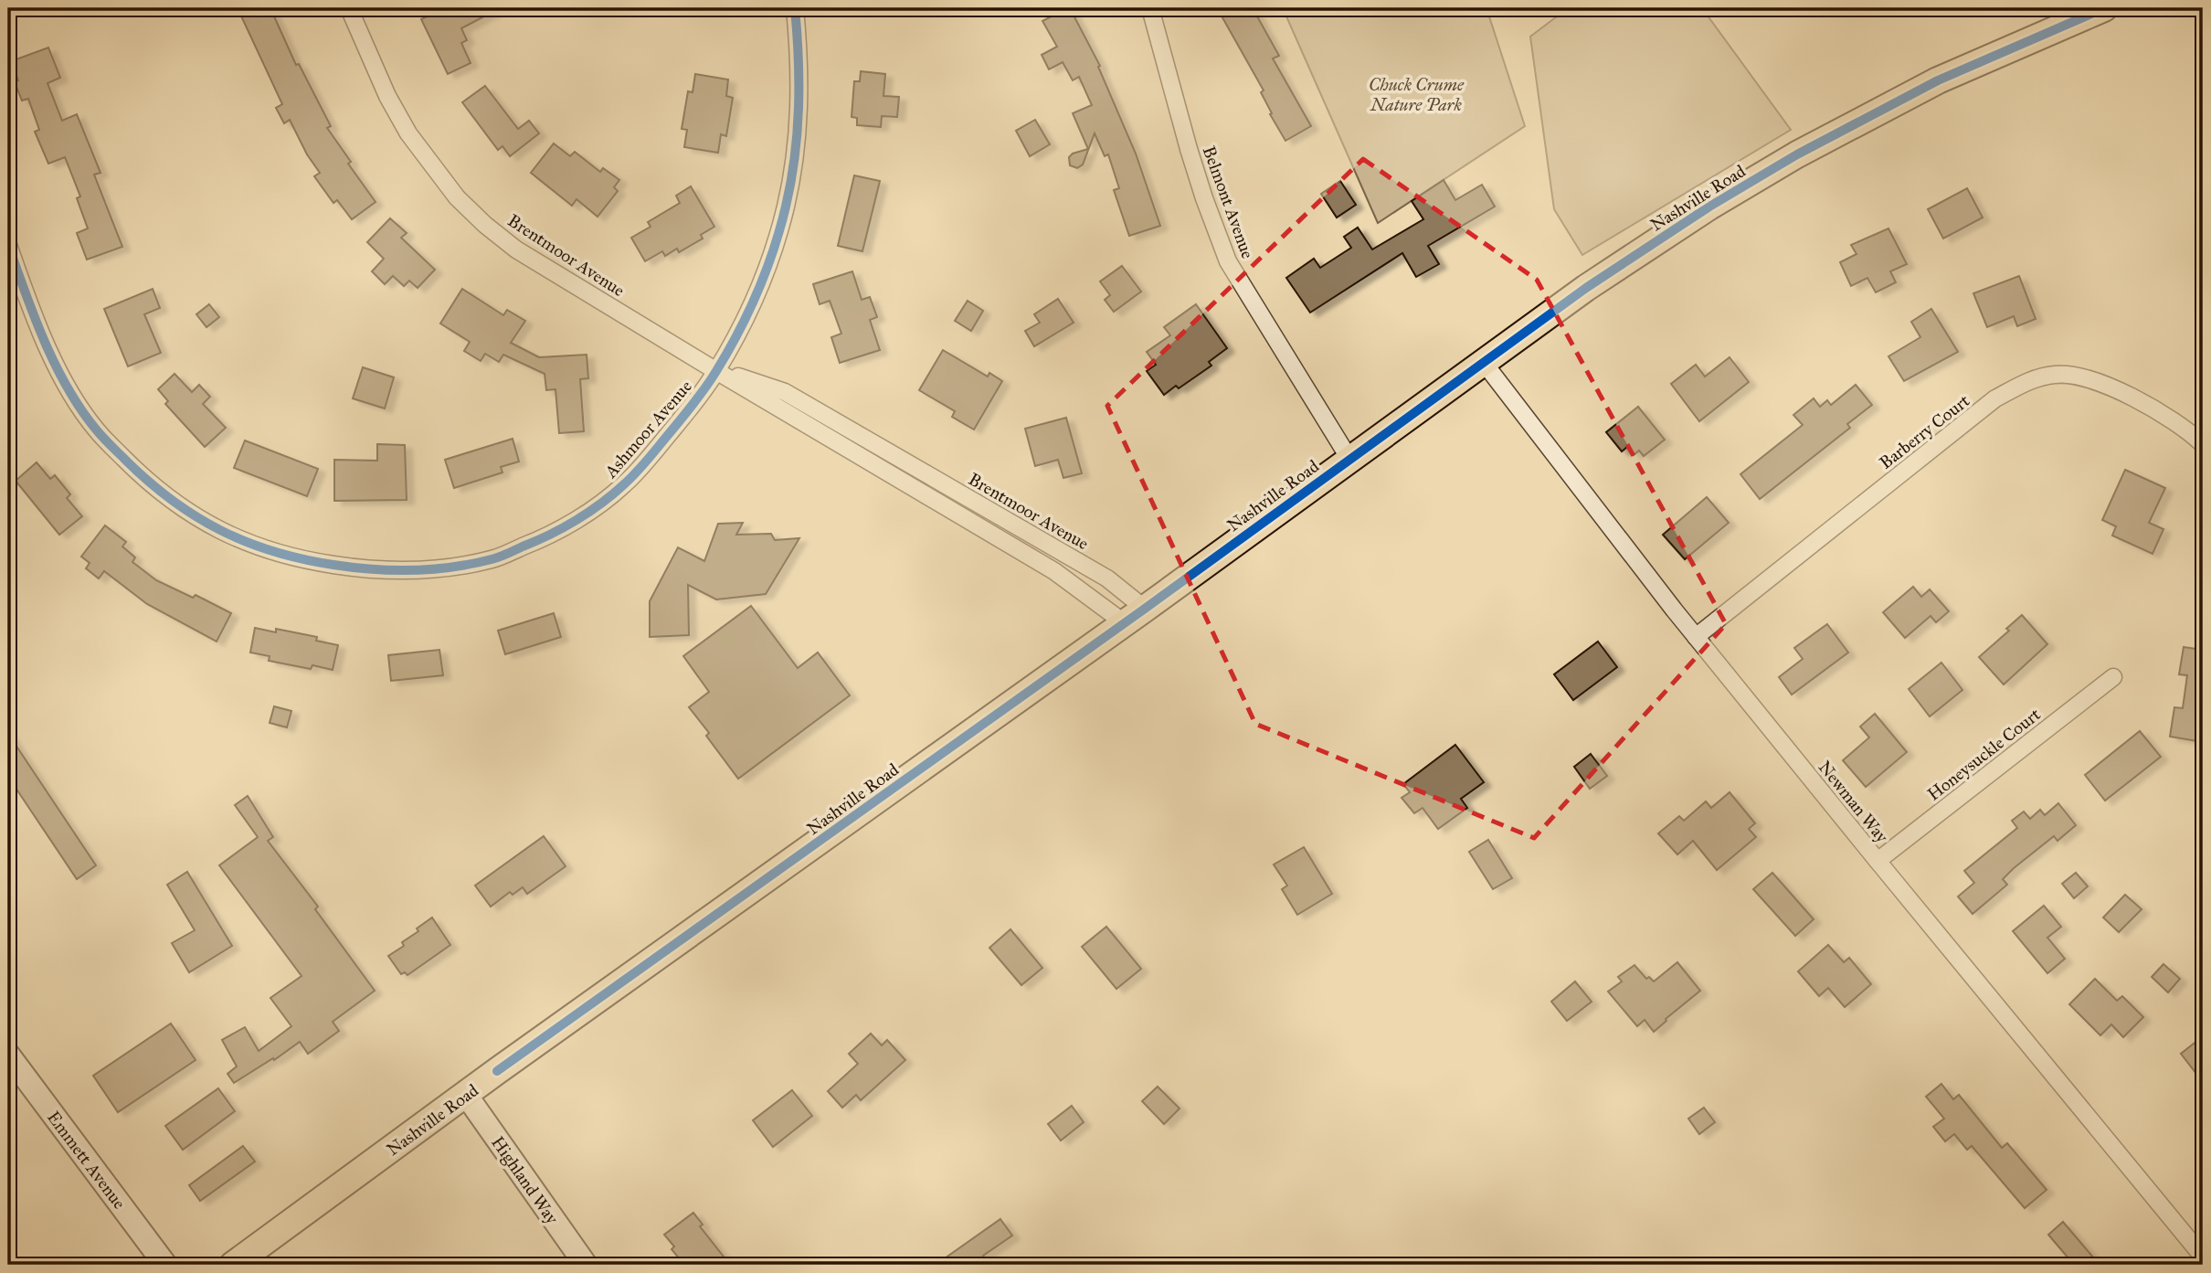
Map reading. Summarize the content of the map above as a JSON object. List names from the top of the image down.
{
  "streets": {
    "main road": ["Nashville Road"],
    "street": [
      "Belmont Avenue",
      "Brentmoor Avenue",
      "Ashmoor Avenue",
      "Barberry Court",
      "Honeysuckle Court",
      "Newman Way",
      "Emmett Avenue",
      "Highland Way"
    ]
  },
  "crossings": [
    ["Nashville Road", "Belmont Avenue"],
    ["Nashville Road", "Brentmoor Avenue"],
    ["Nashville Road", "Newman Way"],
    ["Nashville Road", "Highland Way"],
    ["Brentmoor Avenue", "Ashmoor Avenue"],
    ["Barberry Court", "Newman Way"],
    ["Honeysuckle Court", "Newman Way"]
  ],
  "parks": ["Chuck Crume Nature Park"]
}
